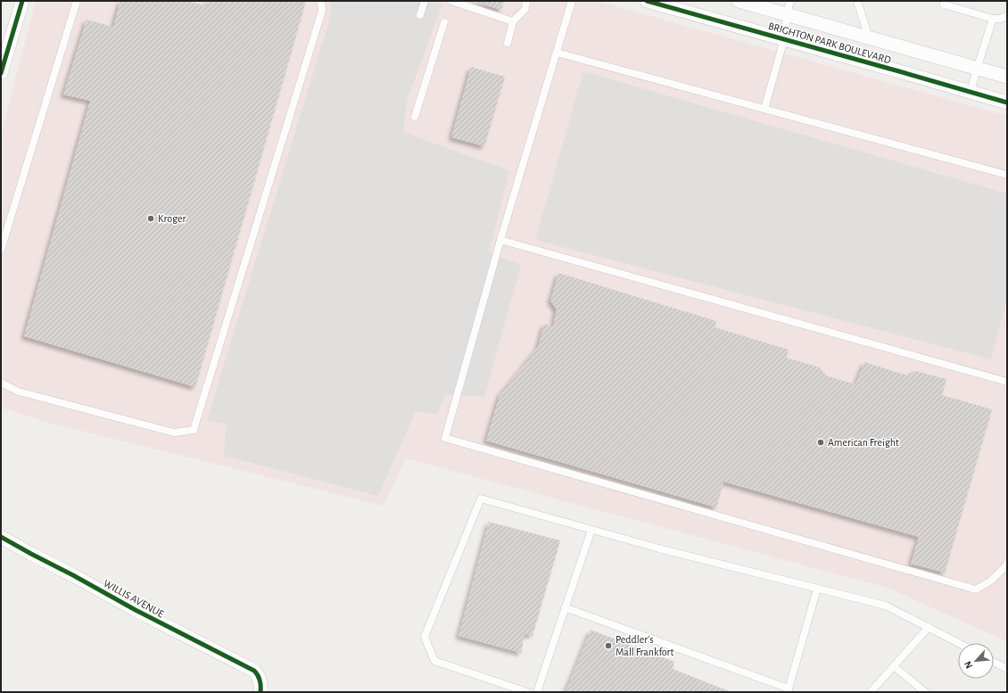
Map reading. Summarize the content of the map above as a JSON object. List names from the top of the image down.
{
  "streets": {
    "street": ["BRIGHTON PARK BOULEVARD", "WILLIS AVENUE"]
  },
  "places": ["Kroger", "American Freight", "Peddler's Mall Frankfort"],
  "north": "bottom left"
}
